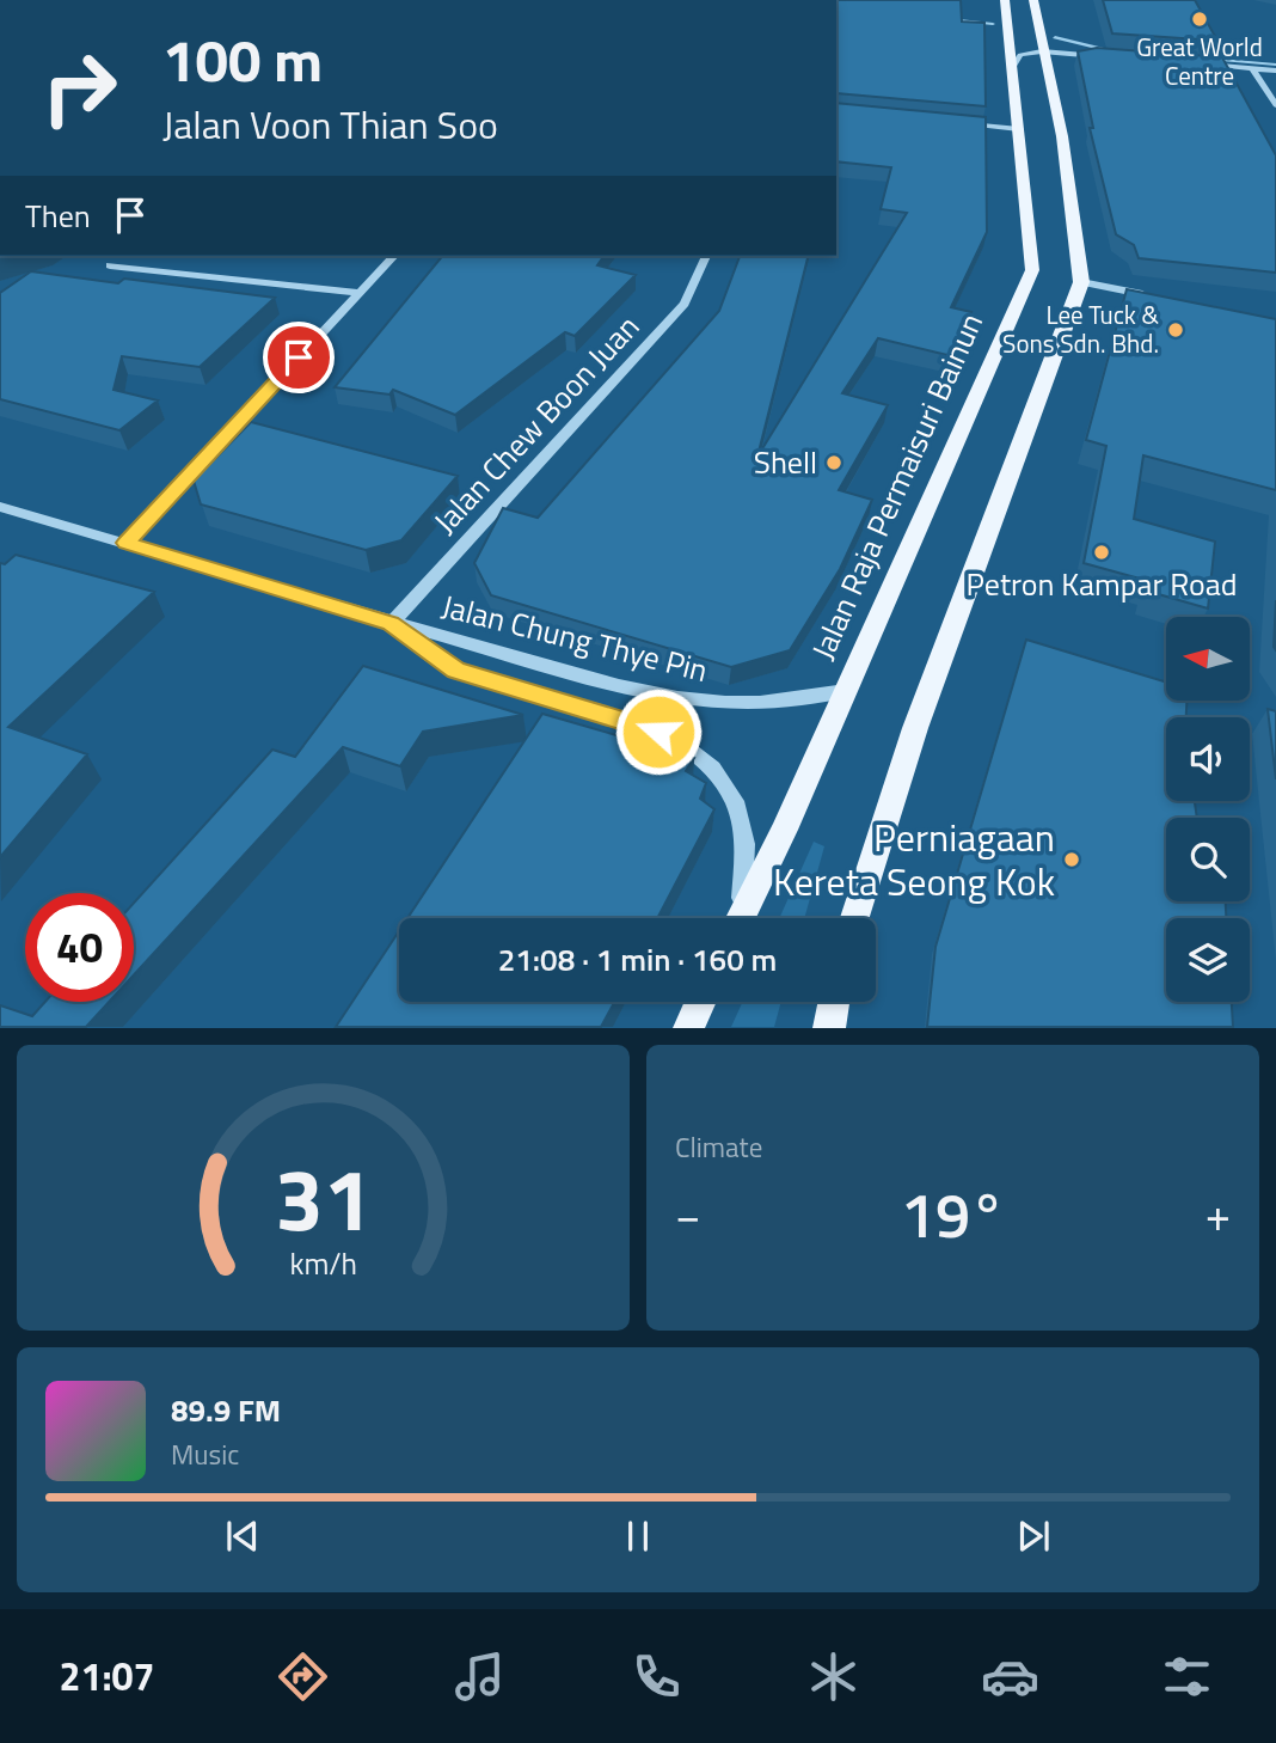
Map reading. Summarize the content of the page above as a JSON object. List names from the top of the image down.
{
  "streets": {
    "main road": ["Jalan Raja Permaisuri Bainun"],
    "street": ["Jalan Chew Boon Juan", "Jalan Chung Thye Pin"]
  },
  "crossings": [
    ["Jalan Chew Boon Juan", "Jalan Chung Thye Pin"],
    ["Jalan Raja Permaisuri Bainun", "Jalan Chung Thye Pin"]
  ],
  "places": [
    "Great World Centre",
    "Lee Tuck & Sons Sdn. Bhd.",
    "Shell",
    "Petron Kampar Road",
    "Perniagaan Kereta Seong Kok"
  ],
  "north": "left",
  "page": {
    "turn": ["100 m", "Jalan Voon Thian Soo"],
    "then": "Then",
    "limit": "40",
    "trip": "21:08 · 1 min · 160 m",
    "tile": "Climate",
    "heat": ["−", "19°", "+"],
    "song": ["89.9 FM", "Music"],
    "tabs": "21:07",
    "gauge": ["31", "km/h"]
  }
}
